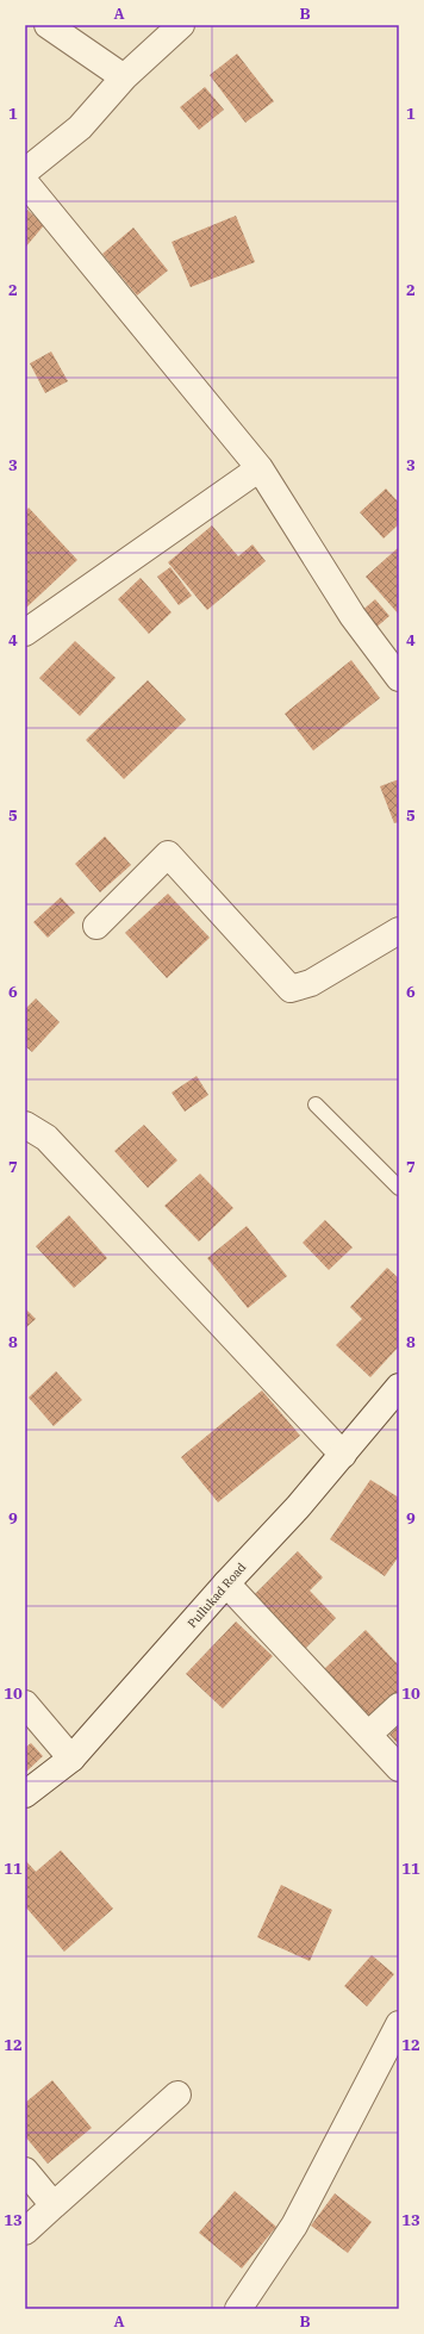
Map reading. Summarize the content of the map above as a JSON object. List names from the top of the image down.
{
  "streets": {
    "street": ["Pullukad Road"]
  },
  "grid": {
    "columns": ["A", "B"],
    "rows": [
      "1",
      "2",
      "3",
      "4",
      "5",
      "6",
      "7",
      "8",
      "9",
      "10",
      "11",
      "12",
      "13"
    ]
  }
}
